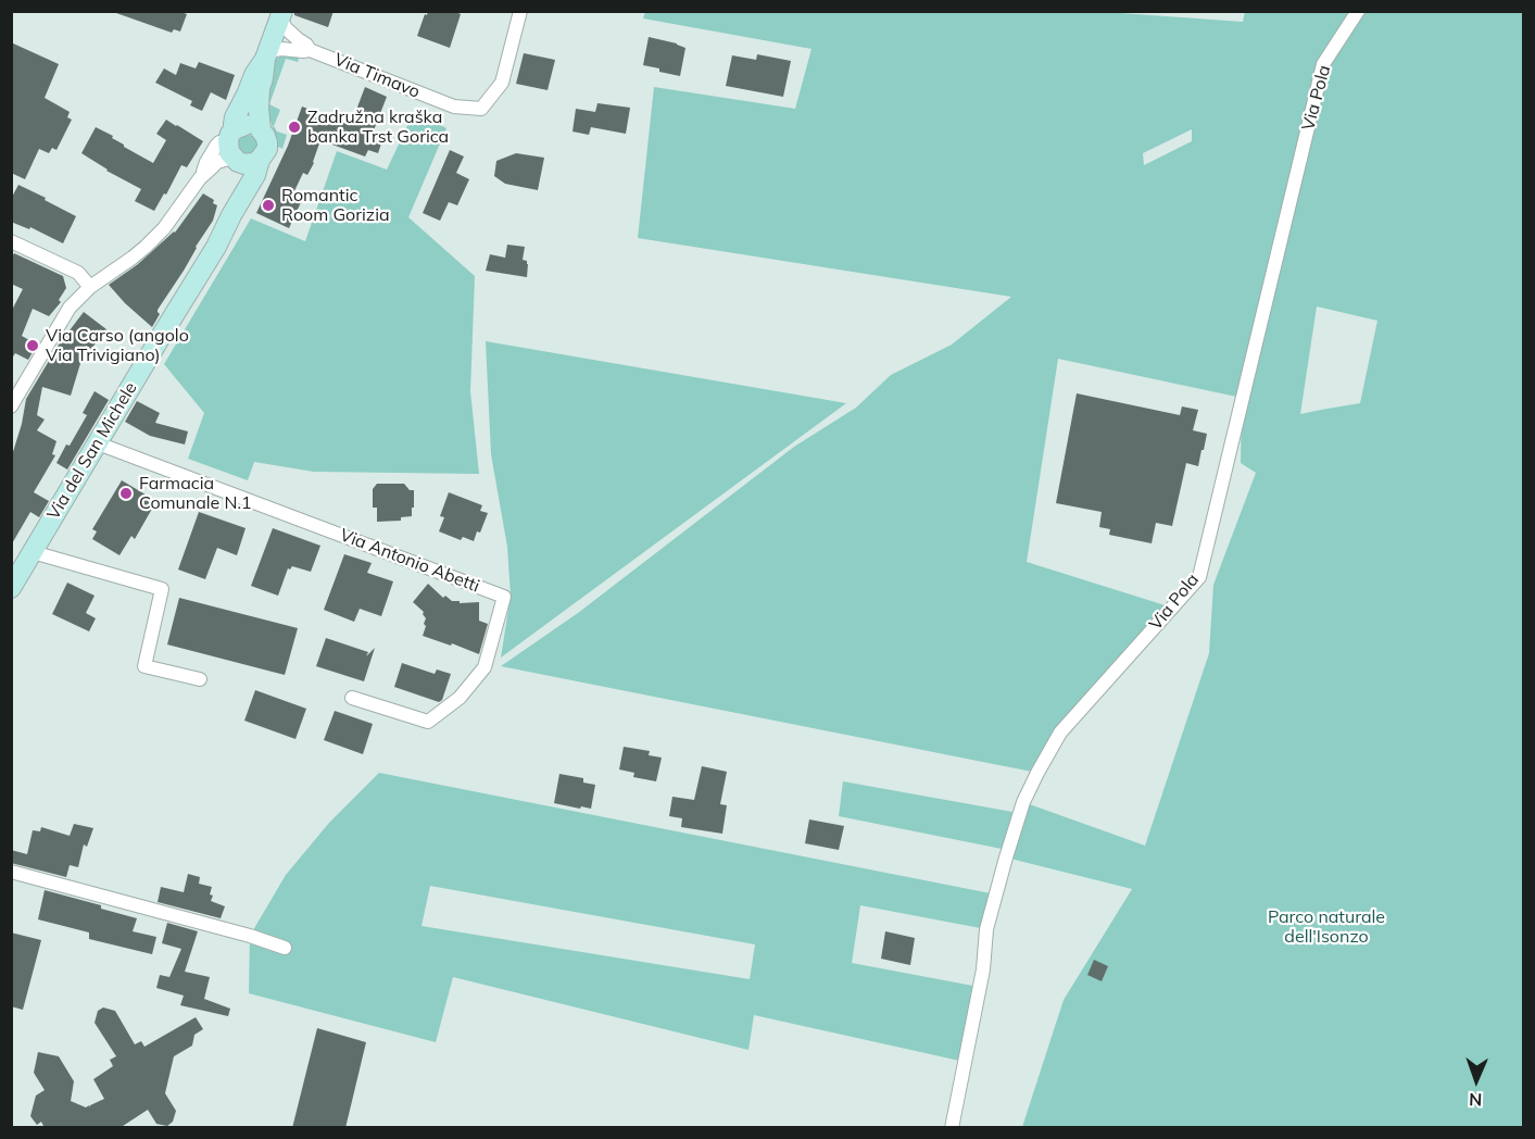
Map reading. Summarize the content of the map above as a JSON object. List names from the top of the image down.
{
  "streets": {
    "main road": ["Via del San Michele"],
    "street": ["Via Timavo", "Via Pola", "Via Antonio Abetti"]
  },
  "crossings": [
    ["Via Timavo", "Via del San Michele"],
    ["Via del San Michele", "Via Antonio Abetti"]
  ],
  "parks": ["Parco naturale dell'Isonzo"],
  "places": [
    "Zadružna kraška banka Trst Gorica",
    "Romantic Room Gorizia",
    "Via Carso (angolo Via Trivigiano)",
    "Farmacia Comunale N.1"
  ],
  "north": "bottom"
}
